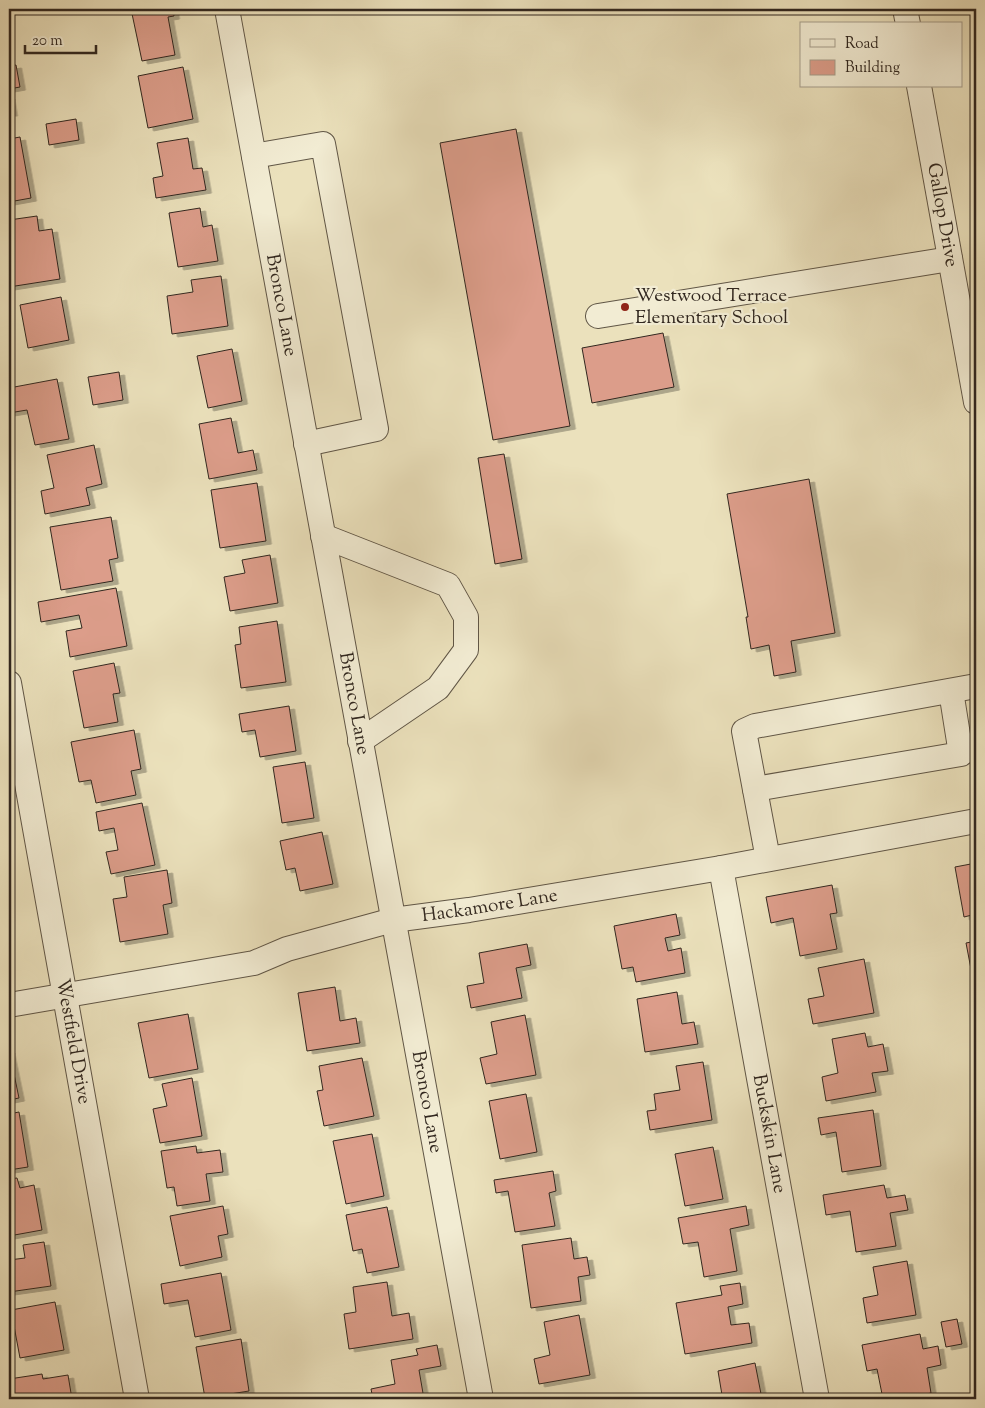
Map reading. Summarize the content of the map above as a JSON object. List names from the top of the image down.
{
  "streets": {
    "street": [
      "Gallop Drive",
      "Bronco Lane",
      "Hackamore Lane",
      "Westfield Drive",
      "Buckskin Lane"
    ]
  },
  "crossings": [
    ["Bronco Lane", "Hackamore Lane"],
    ["Hackamore Lane", "Westfield Drive"],
    ["Hackamore Lane", "Buckskin Lane"]
  ],
  "places": ["Westwood Terrace Elementary School"],
  "legend": ["Road", "Building"],
  "scale_bar": "20 m"
}
